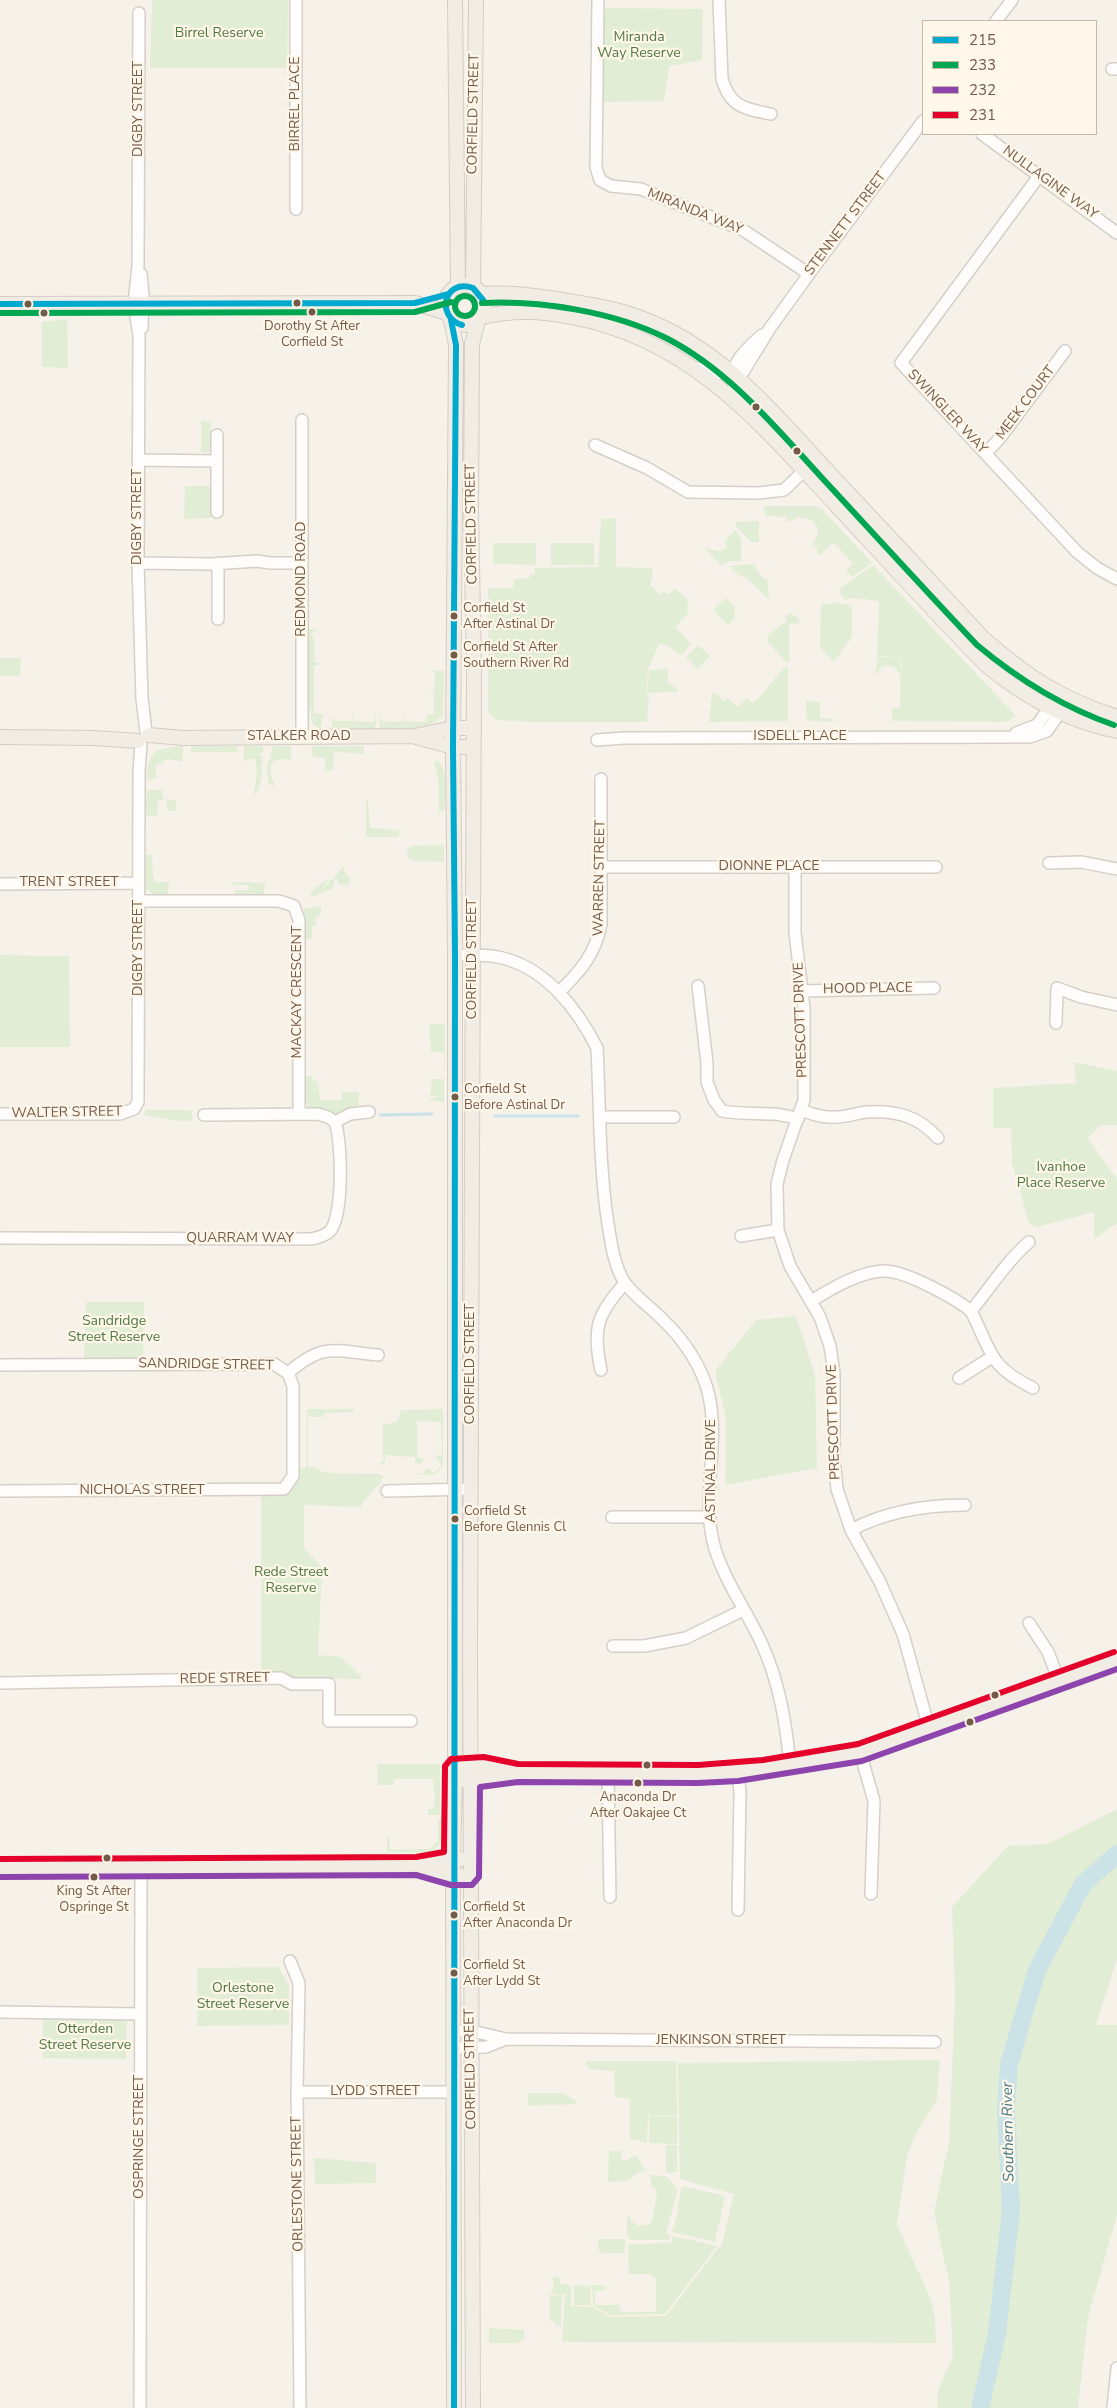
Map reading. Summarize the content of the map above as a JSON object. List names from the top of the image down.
{
  "streets": {
    "main road": ["CORFIELD STREET", "STALKER ROAD"],
    "street": [
      "BIRREL PLACE",
      "DIGBY STREET",
      "NULLAGINE WAY",
      "MIRANDA WAY",
      "STENNETT STREET",
      "MEEK COURT",
      "SWINGLER WAY",
      "REDMOND ROAD",
      "ISDELL PLACE",
      "DIONNE PLACE",
      "WARREN STREET",
      "TRENT STREET",
      "HOOD PLACE",
      "MACKAY CRESCENT",
      "PRESCOTT DRIVE",
      "WALTER STREET",
      "QUARRAM WAY",
      "SANDRIDGE STREET",
      "ASTINAL DRIVE",
      "NICHOLAS STREET",
      "REDE STREET",
      "JENKINSON STREET",
      "LYDD STREET",
      "OSPRINGE STREET",
      "ORLESTONE STREET"
    ]
  },
  "crossings": [
    ["DIGBY STREET", "STALKER ROAD"],
    ["DIGBY STREET", "TRENT STREET"],
    ["DIGBY STREET", "MACKAY CRESCENT"],
    ["DIGBY STREET", "WALTER STREET"],
    ["CORFIELD STREET", "STALKER ROAD"],
    ["CORFIELD STREET", "ASTINAL DRIVE"],
    ["CORFIELD STREET", "JENKINSON STREET"],
    ["CORFIELD STREET", "LYDD STREET"],
    ["NULLAGINE WAY", "SWINGLER WAY"],
    ["MIRANDA WAY", "STENNETT STREET"],
    ["MEEK COURT", "SWINGLER WAY"],
    ["REDMOND ROAD", "STALKER ROAD"],
    ["DIONNE PLACE", "WARREN STREET"],
    ["DIONNE PLACE", "PRESCOTT DRIVE"],
    ["WARREN STREET", "ASTINAL DRIVE"],
    ["HOOD PLACE", "PRESCOTT DRIVE"],
    ["SANDRIDGE STREET", "NICHOLAS STREET"],
    ["LYDD STREET", "ORLESTONE STREET"]
  ],
  "water": ["Southern River"],
  "parks": [
    "Birrel Reserve",
    "Miranda Way Reserve",
    "Ivanhoe Place Reserve",
    "Sandridge Street Reserve",
    "Rede Street Reserve",
    "Orlestone Street Reserve",
    "Otterden Street Reserve"
  ],
  "places": [
    "Dorothy St After Corfield St",
    "Corfield St After Astinal Dr",
    "Corfield St After Southern River Rd",
    "Corfield St Before Astinal Dr",
    "Corfield St Before Glennis Cl",
    "Anaconda Dr After Oakajee Ct",
    "King St After Ospringe St",
    "Corfield St After Anaconda Dr",
    "Corfield St After Lydd St"
  ],
  "lines": [
    "transit line 215",
    "transit line 233",
    "transit line 231",
    "transit line 232"
  ],
  "legend": [
    "215",
    "233",
    "232",
    "231"
  ]
}
